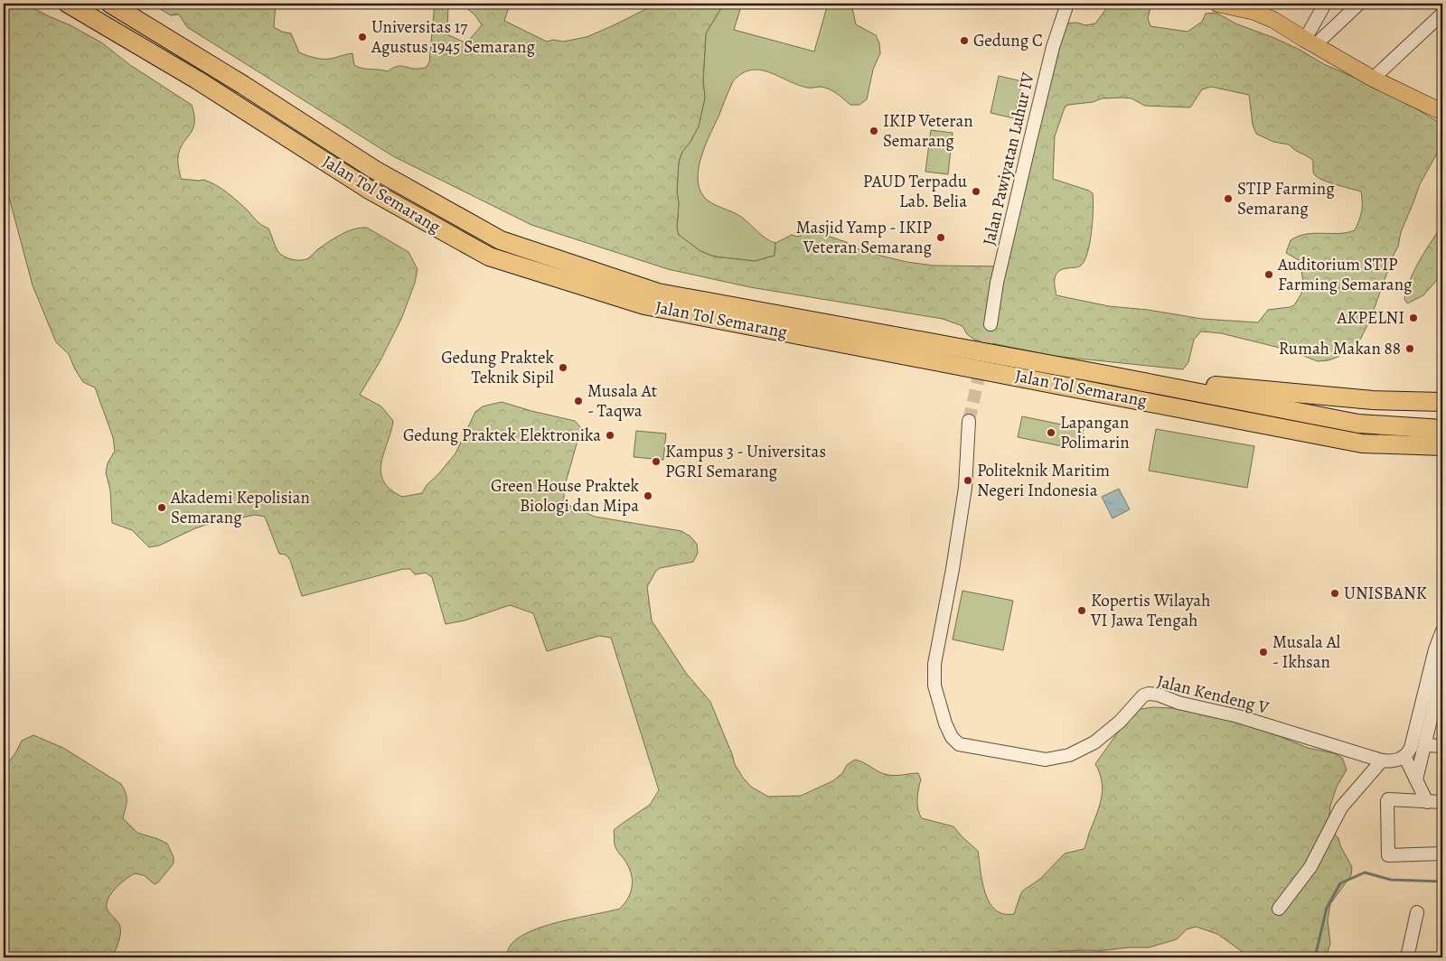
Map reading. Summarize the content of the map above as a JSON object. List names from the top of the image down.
{
  "streets": {
    "highway": ["Jalan Tol Semarang"],
    "street": ["Jalan Pawiyatan Luhur IV", "Jalan Kendeng V"]
  },
  "places": [
    "Universitas 17 Agustus 1945 Semarang",
    "Gedung C",
    "IKIP Veteran Semarang",
    "PAUD Terpadu Lab. Belia",
    "STIP Farming Semarang",
    "Masjid Yamp - IKIP Veteran Semarang",
    "Auditorium STIP Farming Semarang",
    "AKPELNI",
    "Rumah Makan 88",
    "Gedung Praktek Teknik Sipil",
    "Musala At - Taqwa",
    "Lapangan Polimarin",
    "Gedung Praktek Elektronika",
    "Kampus 3 - Universitas PGRI Semarang",
    "Politeknik Maritim Negeri Indonesia",
    "Green House Praktek Biologi dan Mipa",
    "Akademi Kepolisian Semarang",
    "UNISBANK",
    "Kopertis Wilayah VI Jawa Tengah",
    "Musala Al - Ikhsan"
  ]
}
